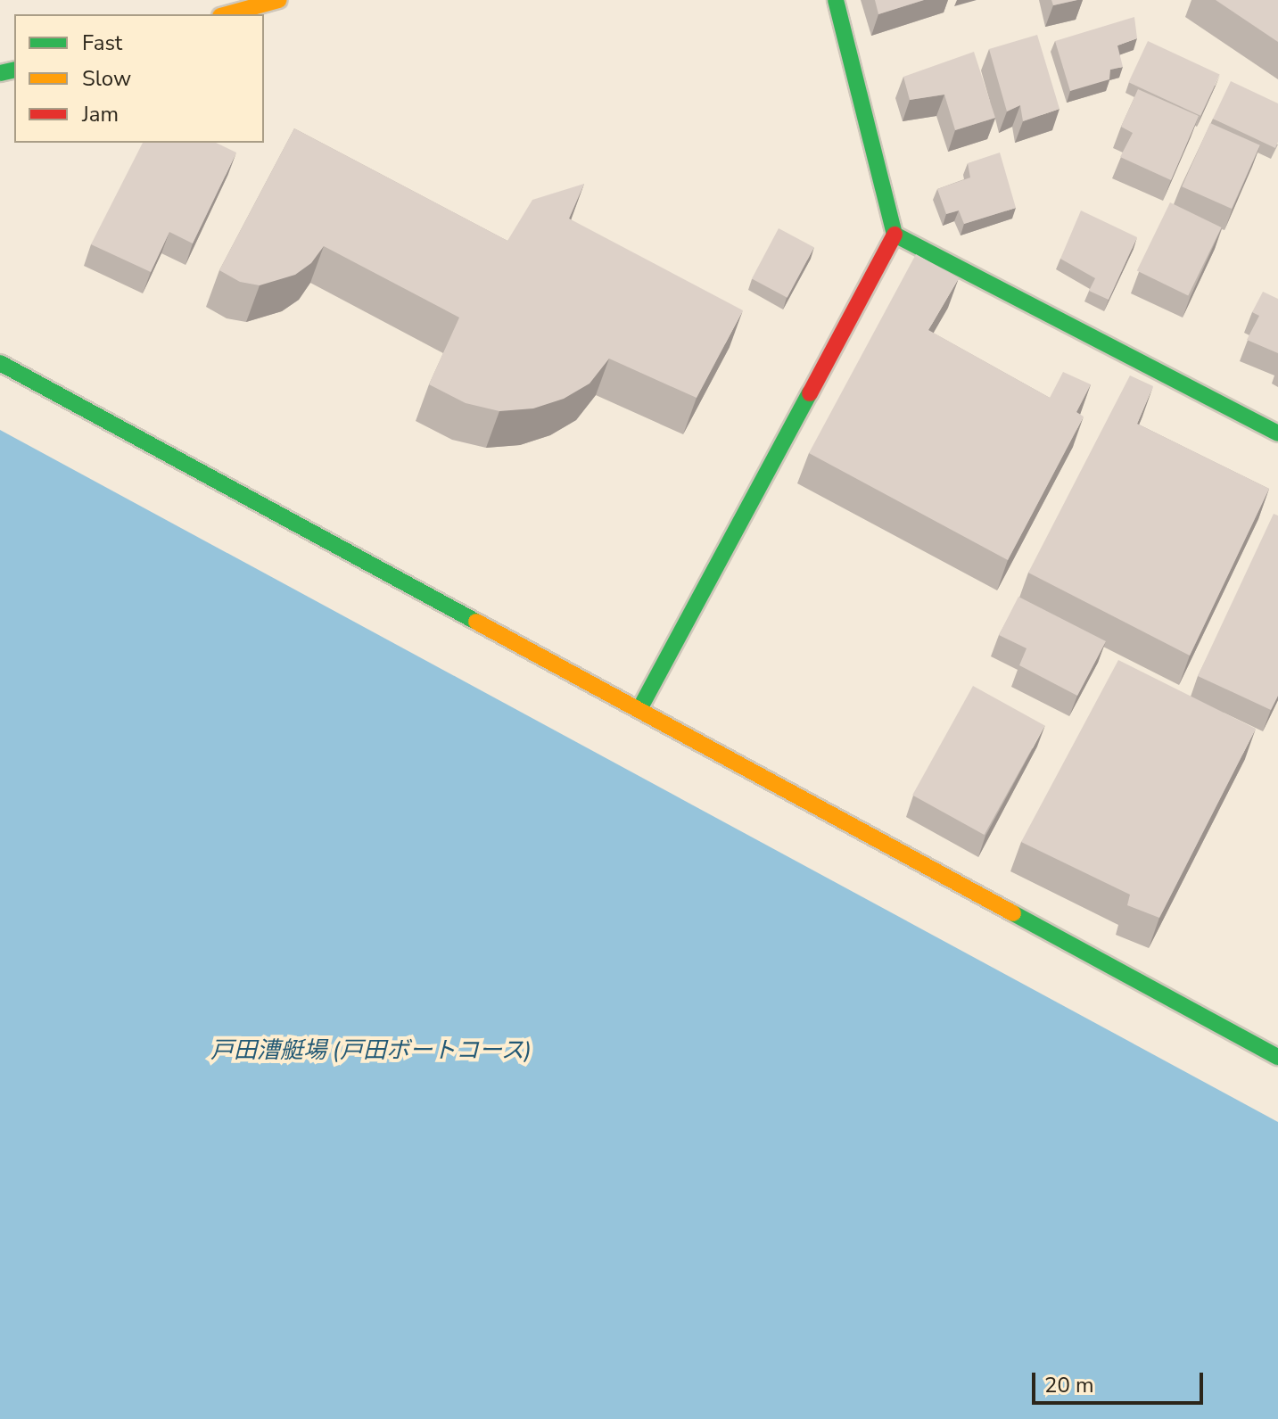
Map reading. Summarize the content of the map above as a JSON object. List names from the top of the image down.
{
  "water": ["戸田漕艇場 (戸田ボートコース)"],
  "legend": ["Fast", "Slow", "Jam"],
  "scale_bar": "20 m"
}
